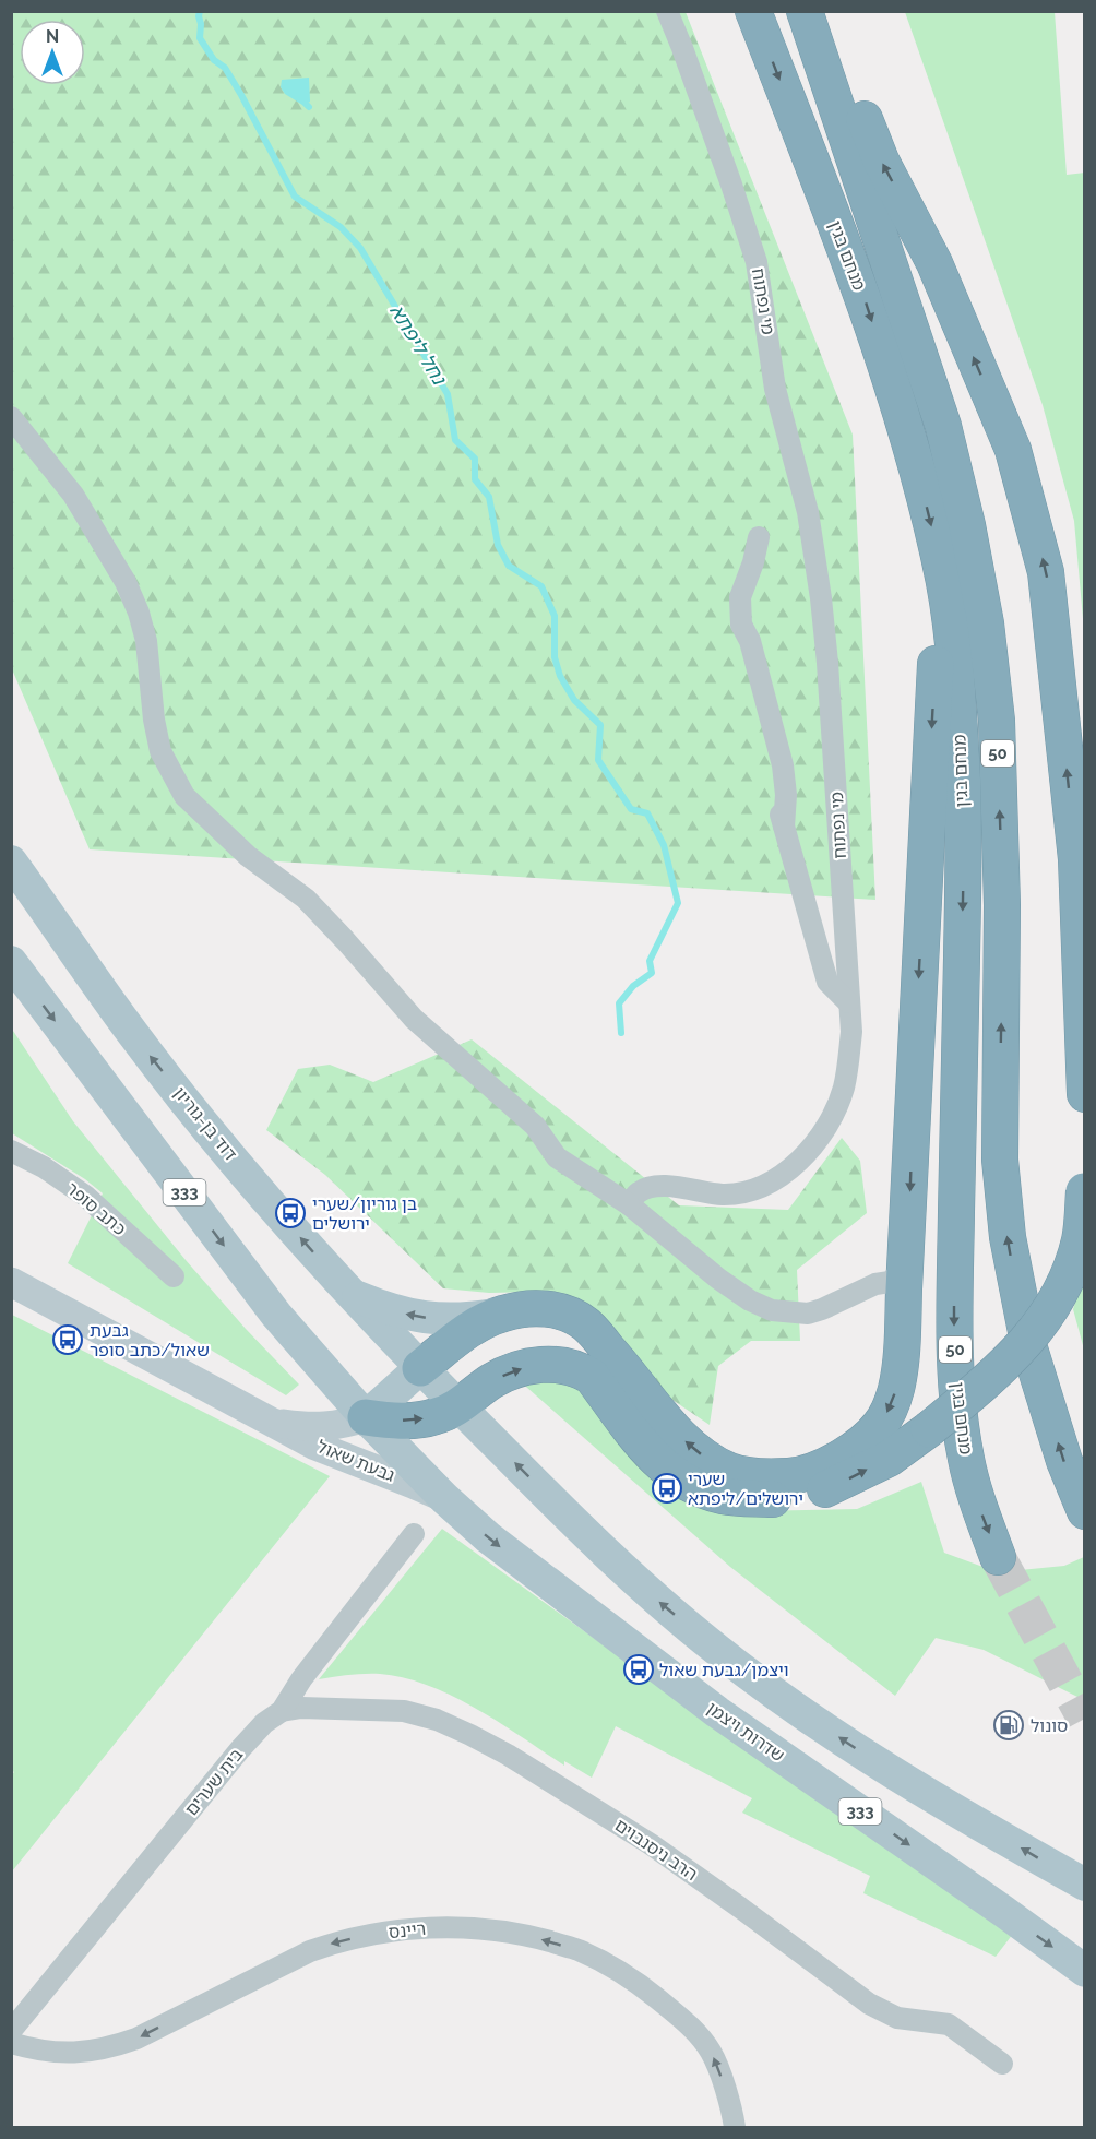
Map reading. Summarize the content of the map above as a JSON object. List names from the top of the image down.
{
  "streets": {
    "highway": ["מנחם בגין", "50"],
    "main road": [
      "דוד בן-גוריון",
      "333",
      "גבעת שאול",
      "שדרות ויצמן"
    ],
    "street": [
      "מי נפתוח",
      "כתב סופר",
      "בית שערים",
      "הרב ניסנבוים",
      "ריינס"
    ]
  },
  "crossings": [
    ["דוד בן-גוריון", "גבעת שאול"],
    ["333", "גבעת שאול"],
    ["333", "שדרות ויצמן"],
    ["גבעת שאול", "שדרות ויצמן"],
    ["בית שערים", "הרב ניסנבוים"]
  ],
  "one_way": ["ריינס"],
  "water": ["נחל ליפתא"],
  "places": {
    "bus stop": [
      "בן גוריון/שערי ירושלים",
      "גבעת שאול/כתב סופר",
      "שערי ירושלים/ליפתא",
      "ויצמן/גבעת שאול"
    ],
    "fuel station": ["סונול"]
  },
  "north": "top"
}
